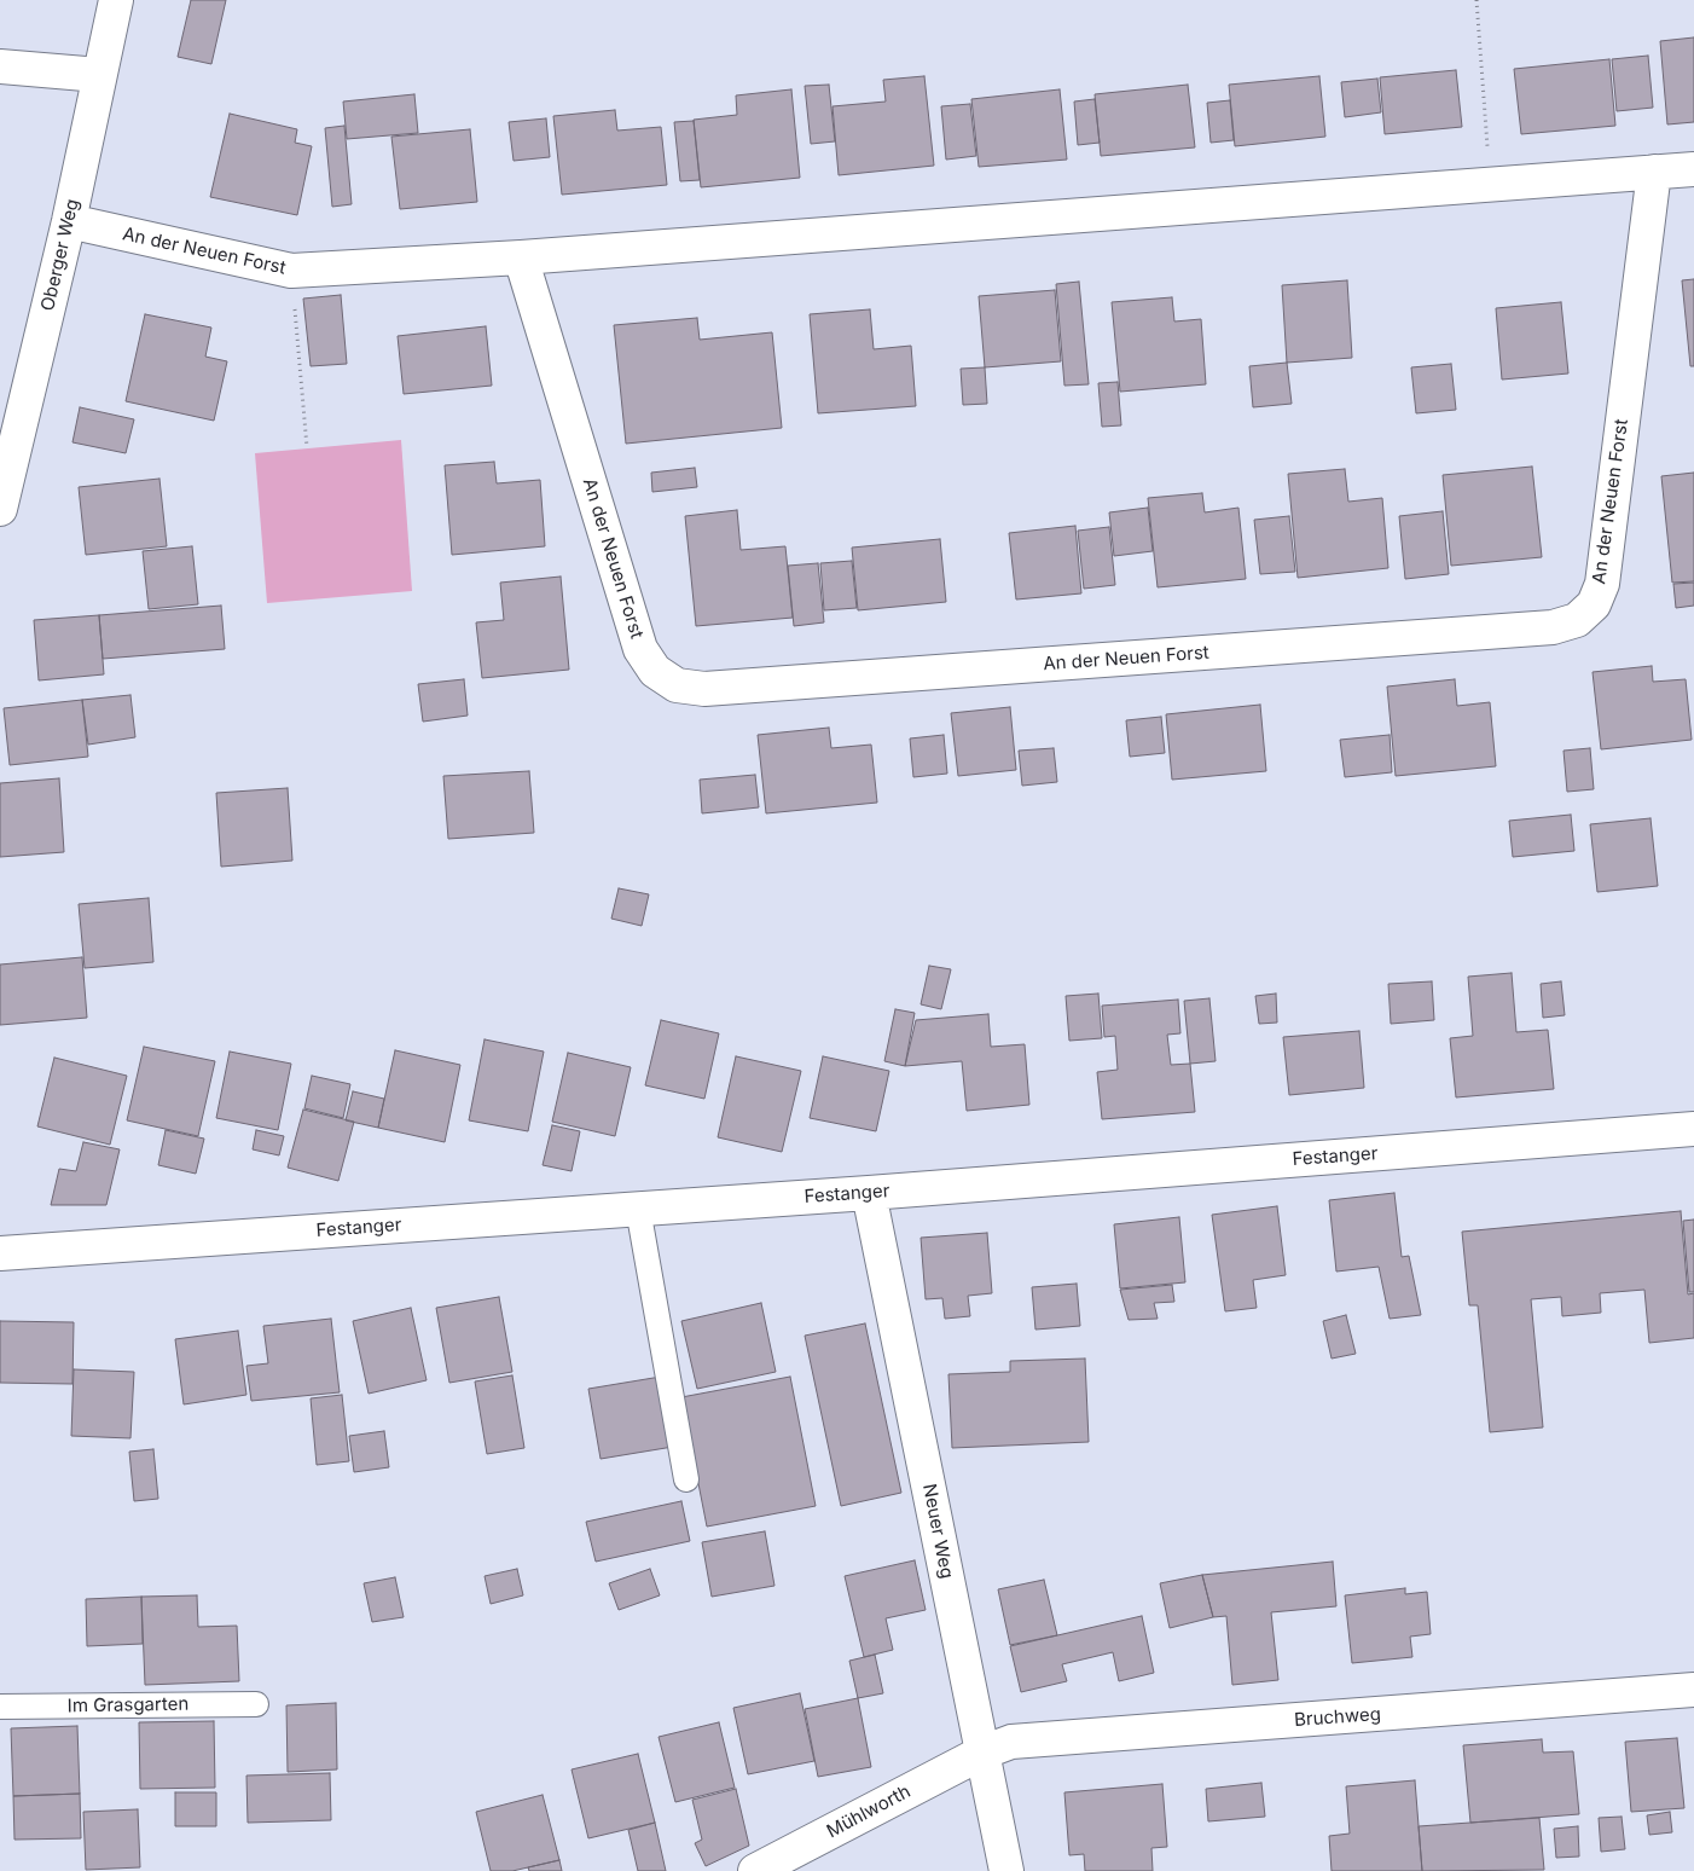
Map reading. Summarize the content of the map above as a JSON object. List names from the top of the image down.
{
  "streets": {
    "street": [
      "An der Neuen Forst",
      "Oberger Weg",
      "Festanger",
      "Neuer Weg",
      "Bruchweg",
      "Mühlworth"
    ],
    "lane": ["Im Grasgarten"]
  },
  "crossings": [
    ["An der Neuen Forst", "Oberger Weg"],
    ["Festanger", "Neuer Weg"],
    ["Neuer Weg", "Bruchweg"],
    ["Neuer Weg", "Mühlworth"],
    ["Bruchweg", "Mühlworth"]
  ]
}
